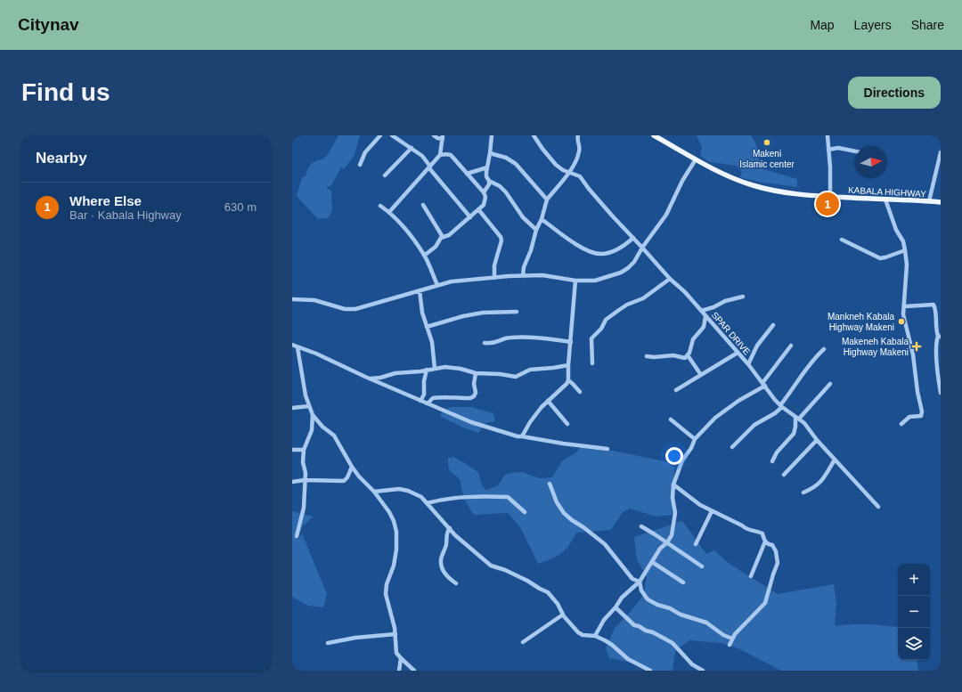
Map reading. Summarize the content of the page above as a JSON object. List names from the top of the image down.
{
  "streets": {
    "main road": ["KABALA HIGHWAY"],
    "street": ["SPAR DRIVE"]
  },
  "places": {
    "other": ["Makeni Islamic center", "Mankneh Kabala Highway Makeni"],
    "health": ["Makeneh Kabala Highway Makeni"]
  },
  "north": "right",
  "page": {
    "header": "Citynav",
    "nav": ["Map", "Layers", "Share"],
    "buttons": "Directions",
    "title": "Find us",
    "heading": "Nearby",
    "list": [
      {
        "mark": "1",
        "name": "Where Else",
        "note": "Bar · Kabala Highway",
        "value": "630 m"
      }
    ],
    "pins": "1",
    "map_buttons": ["+", "−"]
  }
}
